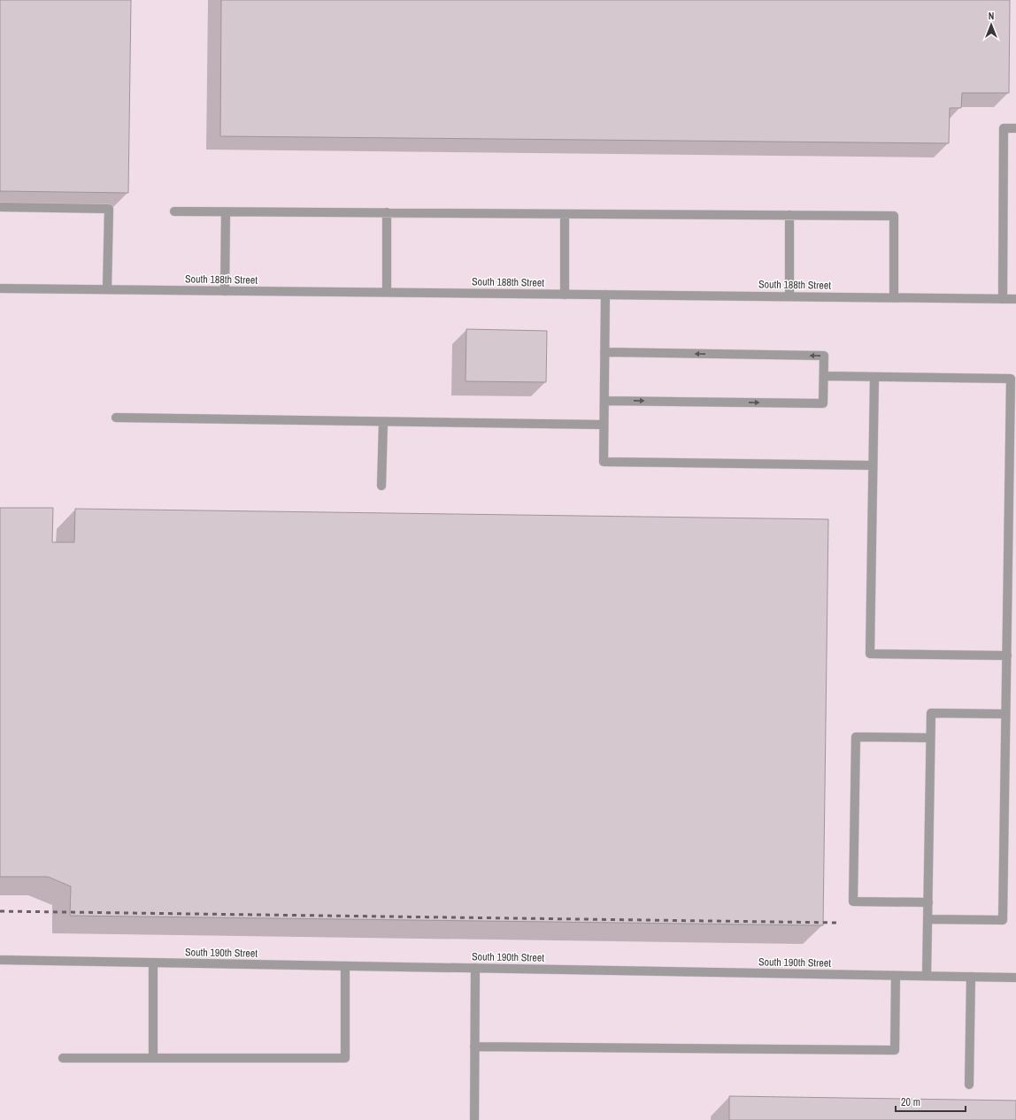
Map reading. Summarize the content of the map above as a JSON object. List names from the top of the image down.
{
  "streets": {
    "street": ["South 188th Street", "South 190th Street"]
  },
  "scale_bar": "20 m",
  "north": "top"
}
